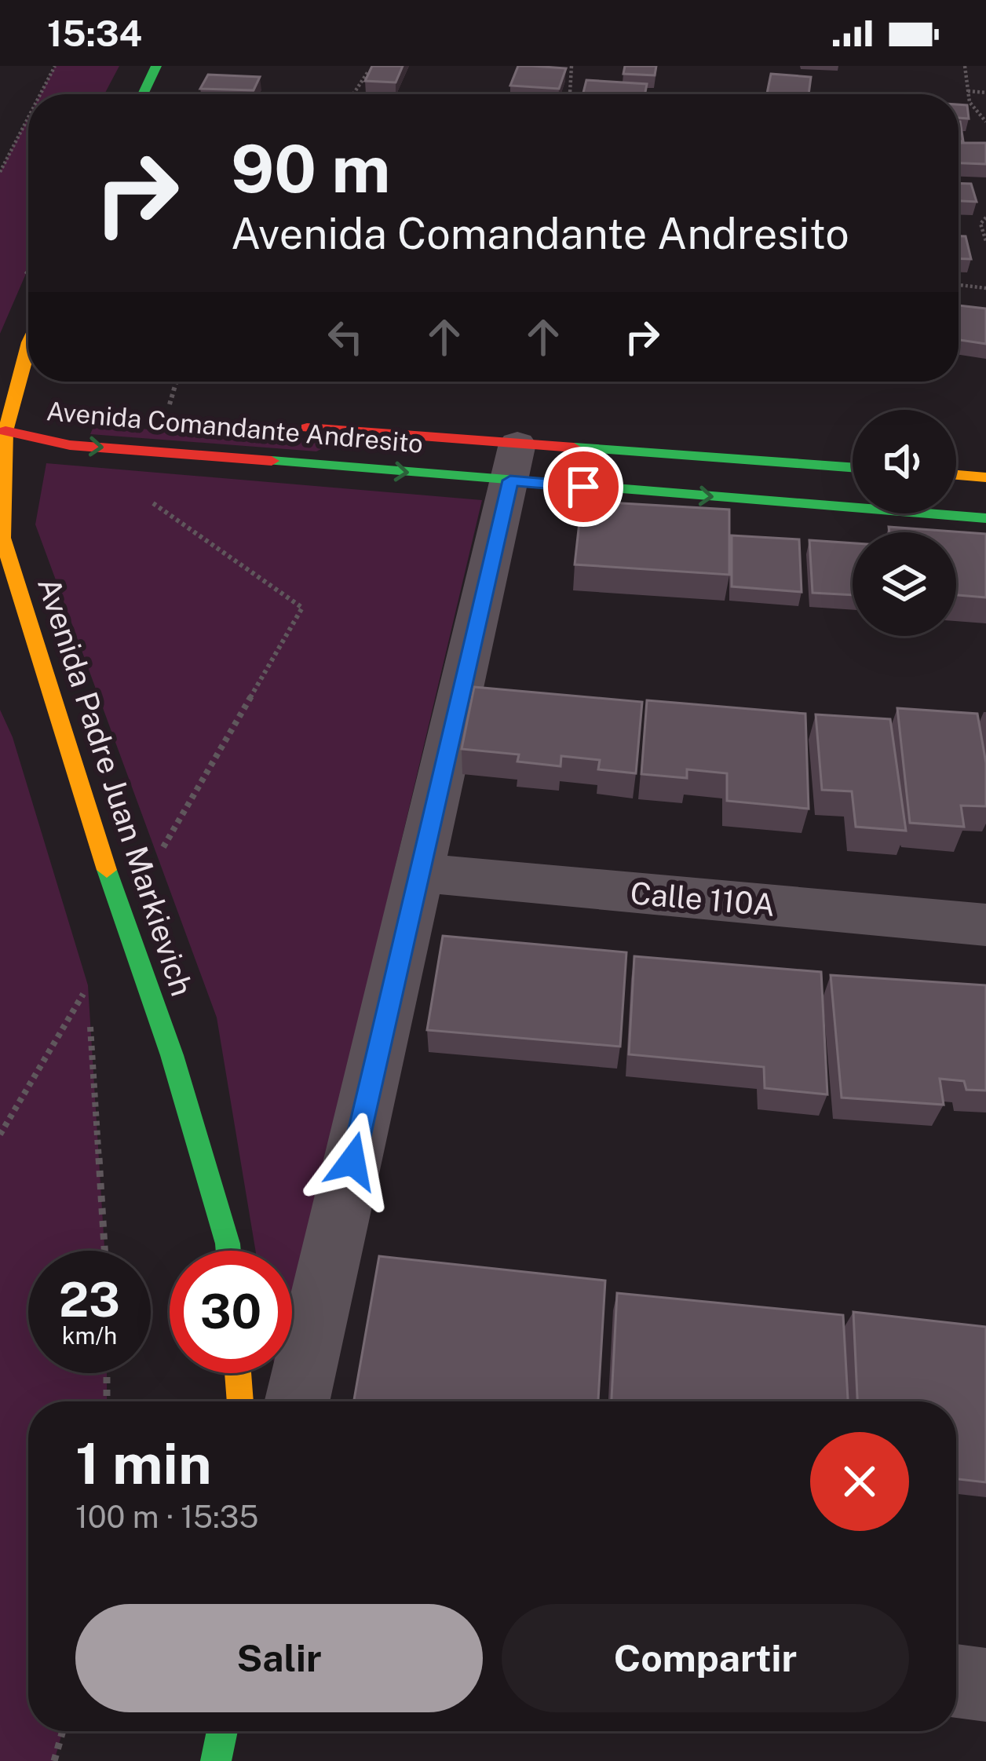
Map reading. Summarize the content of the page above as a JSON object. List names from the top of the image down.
{
  "streets": {
    "main road": ["Avenida Comandante Andresito", "Avenida Padre Juan Markievich"],
    "street": ["Calle 110A"]
  },
  "crossings": [
    ["Avenida Comandante Andresito", "Avenida Padre Juan Markievich"]
  ],
  "page": {
    "status": "15:34",
    "turn": ["90 m", "Avenida Comandante Andresito"],
    "speed": "23 km/h",
    "limit": "30",
    "heading": ["1 min", "100 m · 15:35"],
    "buttons": ["Salir", "Compartir"]
  }
}
